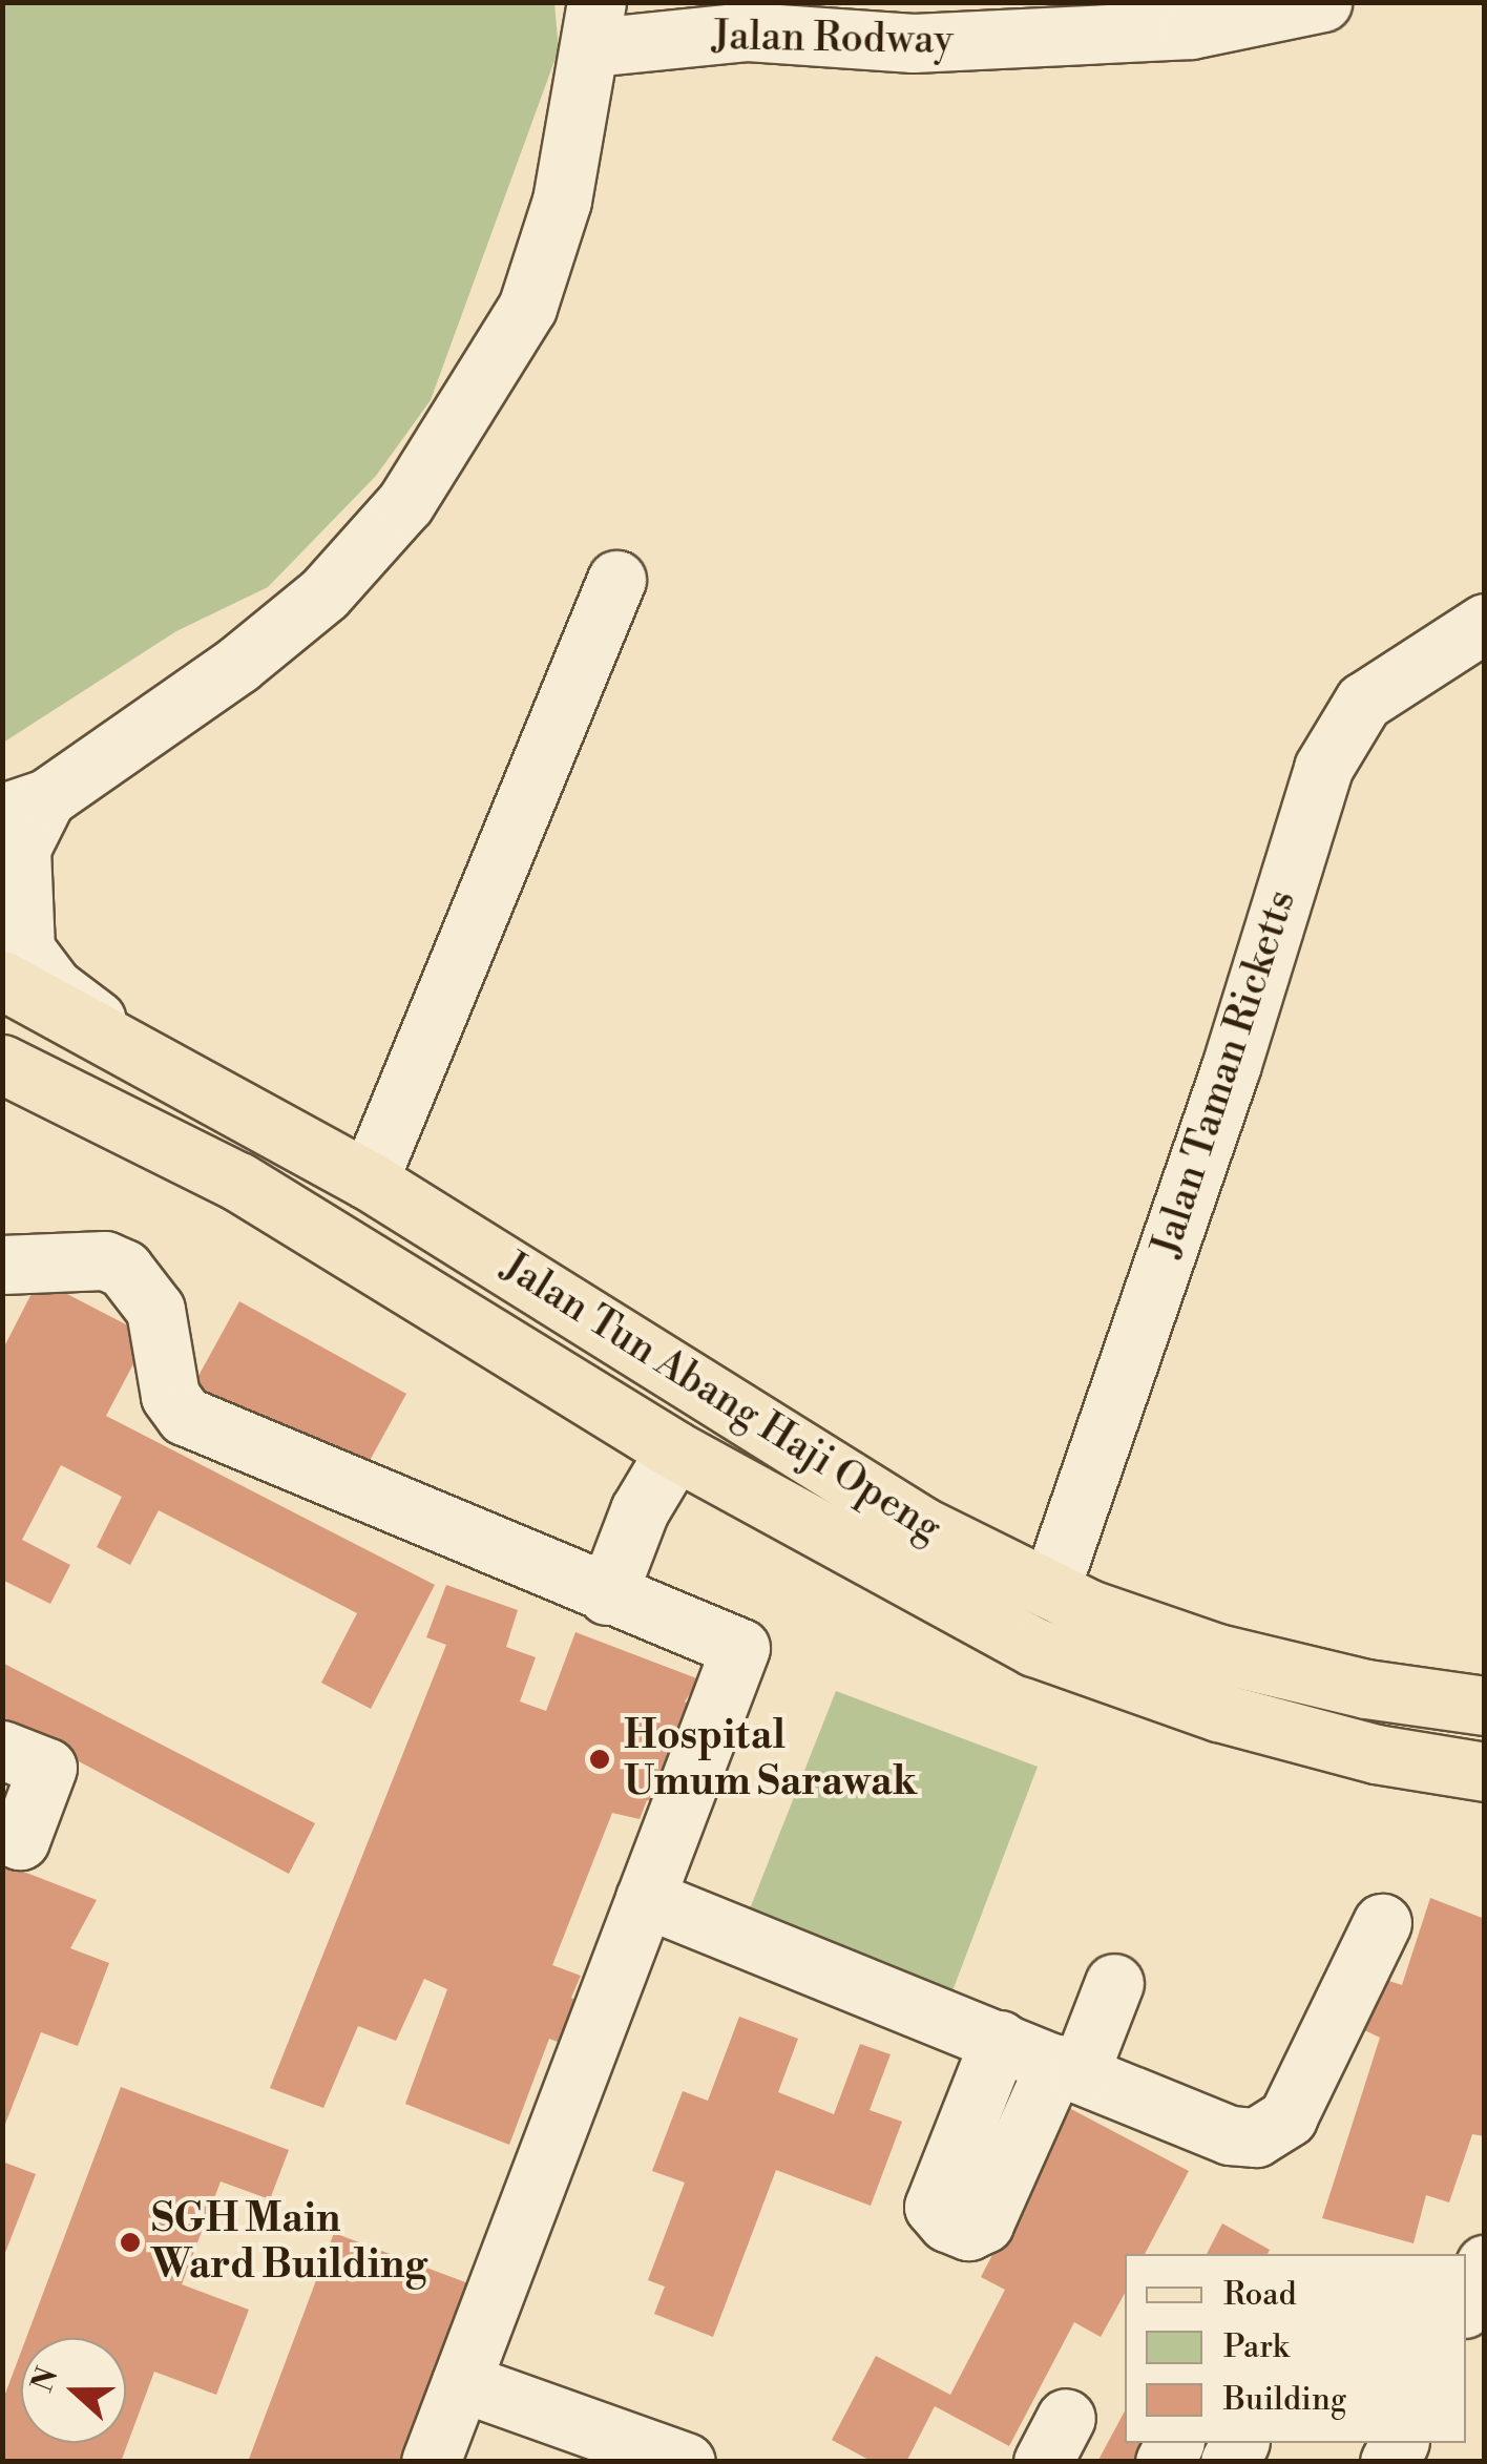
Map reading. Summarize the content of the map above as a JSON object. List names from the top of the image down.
{
  "streets": {
    "main road": ["Jalan Tun Abang Haji Openg"],
    "street": ["Jalan Rodway", "Jalan Taman Ricketts"]
  },
  "crossings": [
    ["Jalan Taman Ricketts", "Jalan Tun Abang Haji Openg"]
  ],
  "places": ["Hospital Umum Sarawak", "SGH Main Ward Building"],
  "legend": ["Road", "Park", "Building"],
  "north": "left"
}
